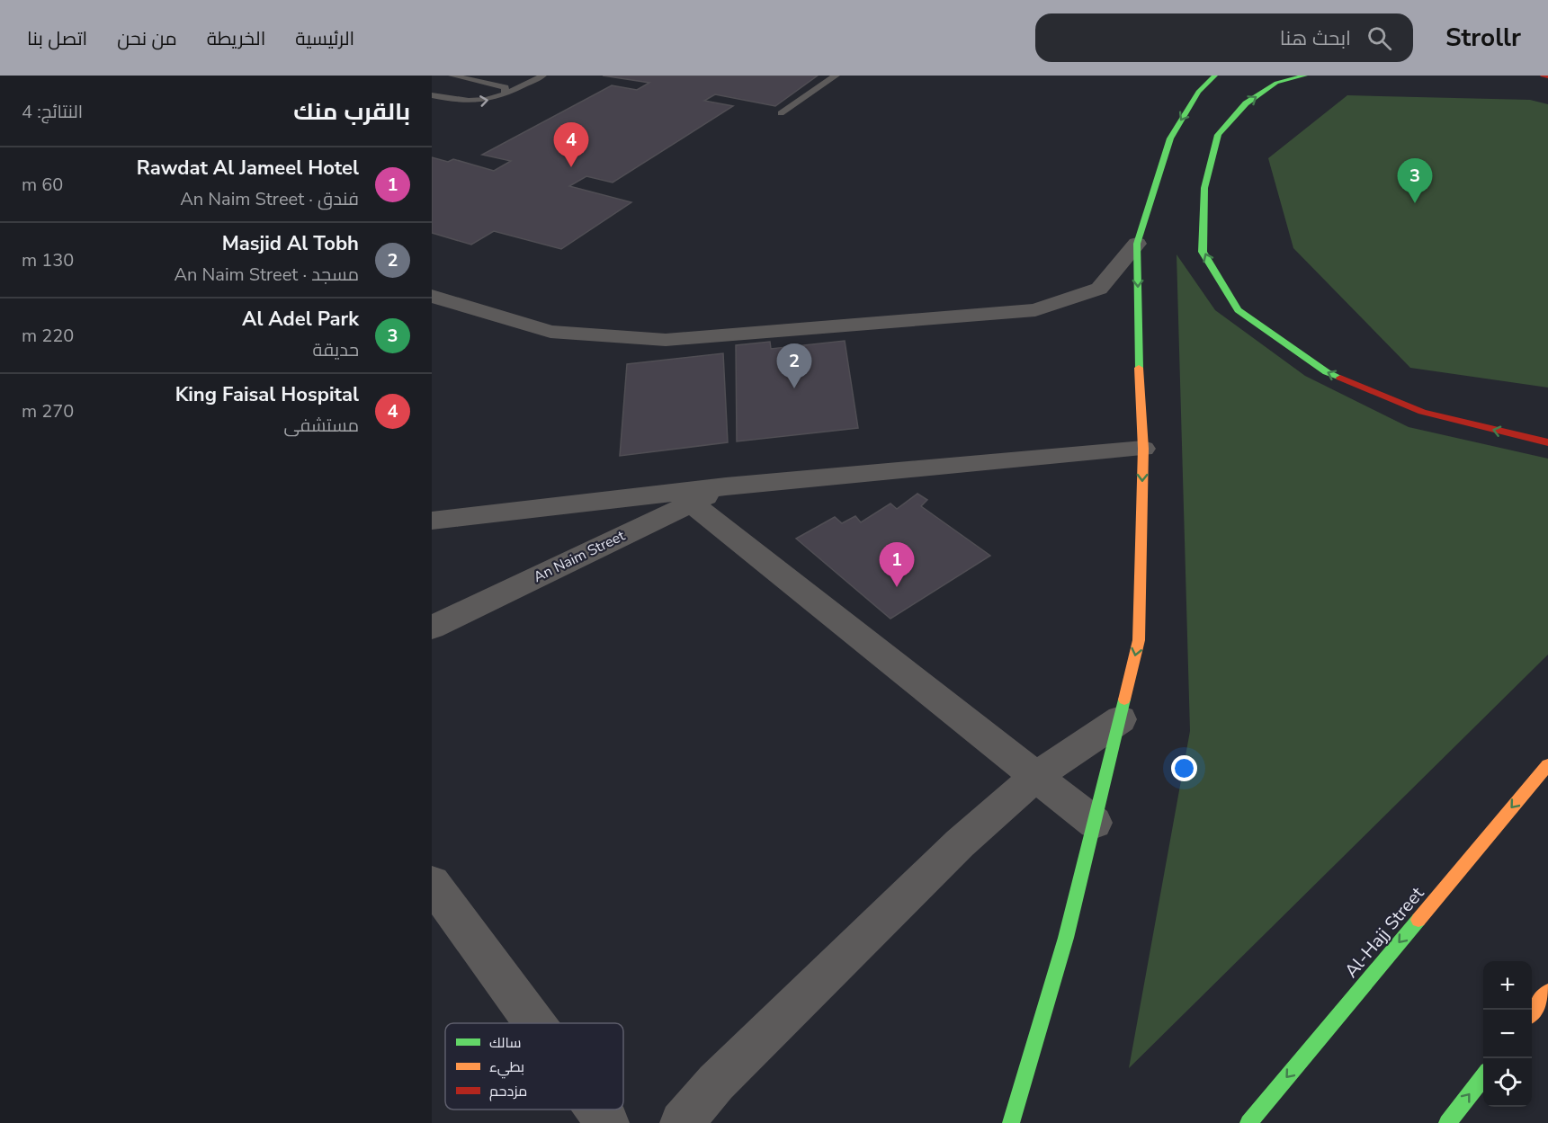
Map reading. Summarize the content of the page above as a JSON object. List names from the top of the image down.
{
  "streets": {
    "main road": ["Al-Hajj Street"],
    "street": ["An Naim Street"]
  },
  "one_way": ["Al-Hajj Street"],
  "legend": ["سالك", "بطيء", "مزدحم"],
  "page": {
    "header": "Strollr",
    "search": "ابحث هنا",
    "nav": [
      "الرئيسية",
      "الخريطة",
      "من نحن",
      "اتصل بنا"
    ],
    "heading": ["بالقرب منك", "النتائج: 4"],
    "pins": [
      "4",
      "3",
      "2",
      "1"
    ],
    "list": [
      {
        "mark": "1",
        "name": "Rawdat Al Jameel Hotel",
        "note": "فندق · An Naim Street",
        "value": "60 m"
      },
      {
        "mark": "2",
        "name": "Masjid Al Tobh",
        "note": "مسجد · An Naim Street",
        "value": "130 m"
      },
      {
        "mark": "3",
        "name": "Al Adel Park",
        "note": "حديقة",
        "value": "220 m"
      },
      {
        "mark": "4",
        "name": "King Faisal Hospital",
        "note": "مستشفى",
        "value": "270 m"
      }
    ],
    "map_buttons": ["+", "−"]
  }
}
